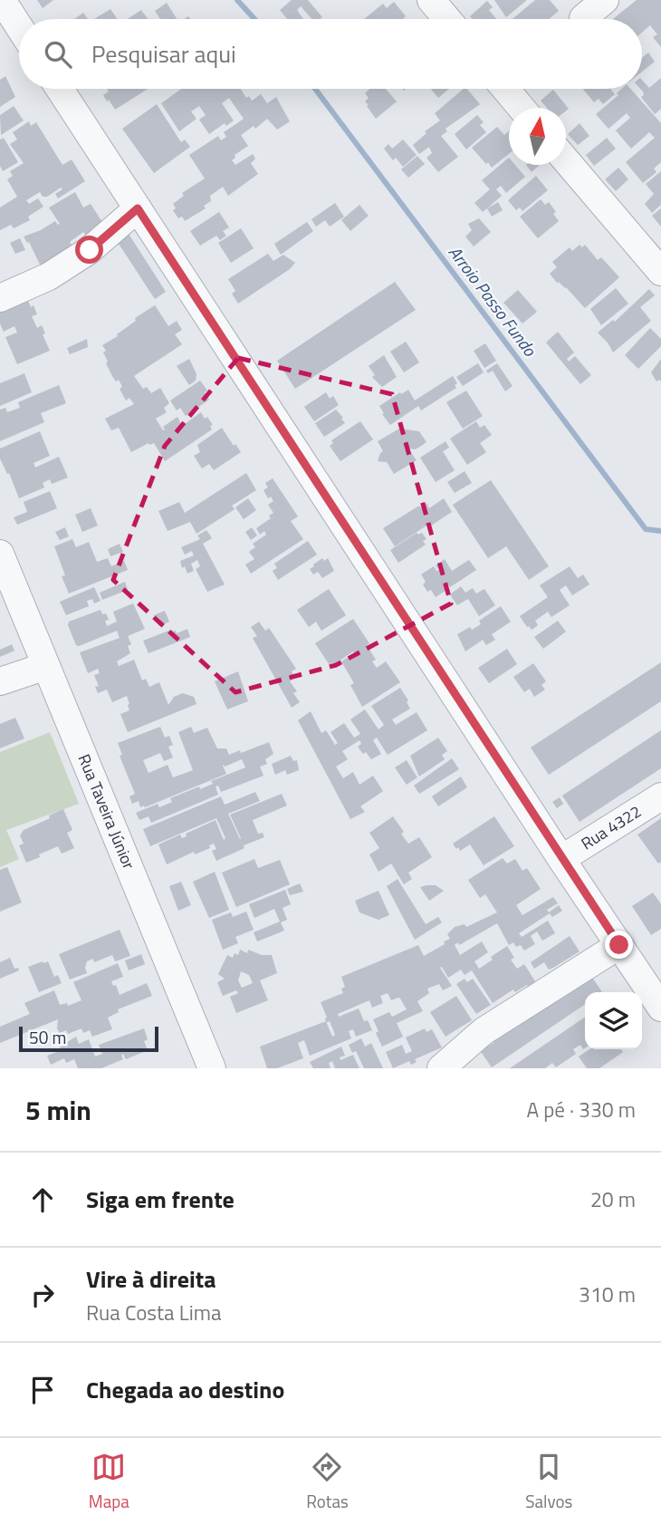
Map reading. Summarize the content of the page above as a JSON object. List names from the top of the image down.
{
  "streets": {
    "street": ["Rua Taveira Júnior", "Rua 4322"]
  },
  "water": ["Arroio Passo Fundo"],
  "scale_bar": "50 m",
  "north": "top",
  "page": {
    "search": "Pesquisar aqui",
    "scale": "50 m",
    "heading": ["5 min", "A pé · 330 m"],
    "list": [
      ["Siga em frente", "20 m"],
      ["Vire à direita", "Rua Costa Lima", "310 m"],
      "Chegada ao destino"
    ],
    "nav": ["Mapa", "Rotas", "Salvos"]
  }
}
